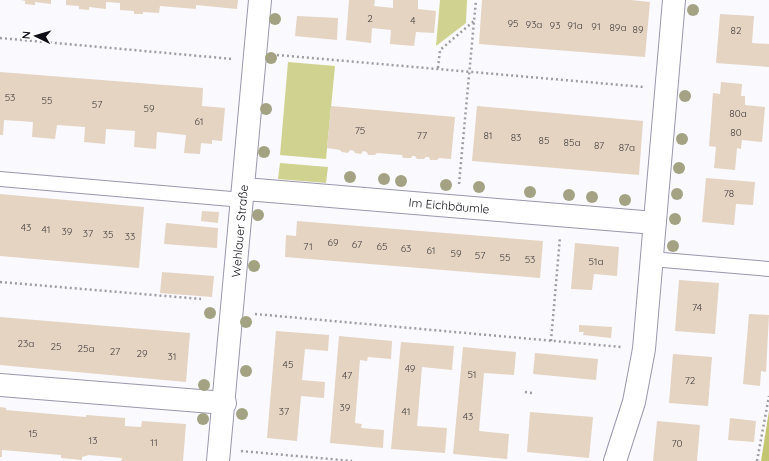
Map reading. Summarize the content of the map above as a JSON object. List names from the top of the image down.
{
  "streets": {
    "street": ["Im Eichbäumle", "Wehlauer Straße"]
  },
  "crossings": [
    ["Im Eichbäumle", "Wehlauer Straße"]
  ],
  "house_numbers": [
    "2",
    "4",
    "95",
    "93a",
    "93",
    "91a",
    "91",
    "89a",
    "89",
    "82",
    "53",
    "55",
    "57",
    "59",
    "80a",
    "61",
    "75",
    "80",
    "77",
    "81",
    "83",
    "85",
    "85a",
    "87",
    "87a",
    "78",
    "43",
    "41",
    "39",
    "37",
    "35",
    "33",
    "69",
    "67",
    "71",
    "65",
    "63",
    "61",
    "59",
    "57",
    "55",
    "53",
    "51a",
    "74",
    "23a",
    "25",
    "25a",
    "27",
    "29",
    "31",
    "45",
    "49",
    "51",
    "47",
    "72",
    "39",
    "37",
    "41",
    "43",
    "15",
    "13",
    "11",
    "70"
  ],
  "north": "left"
}
